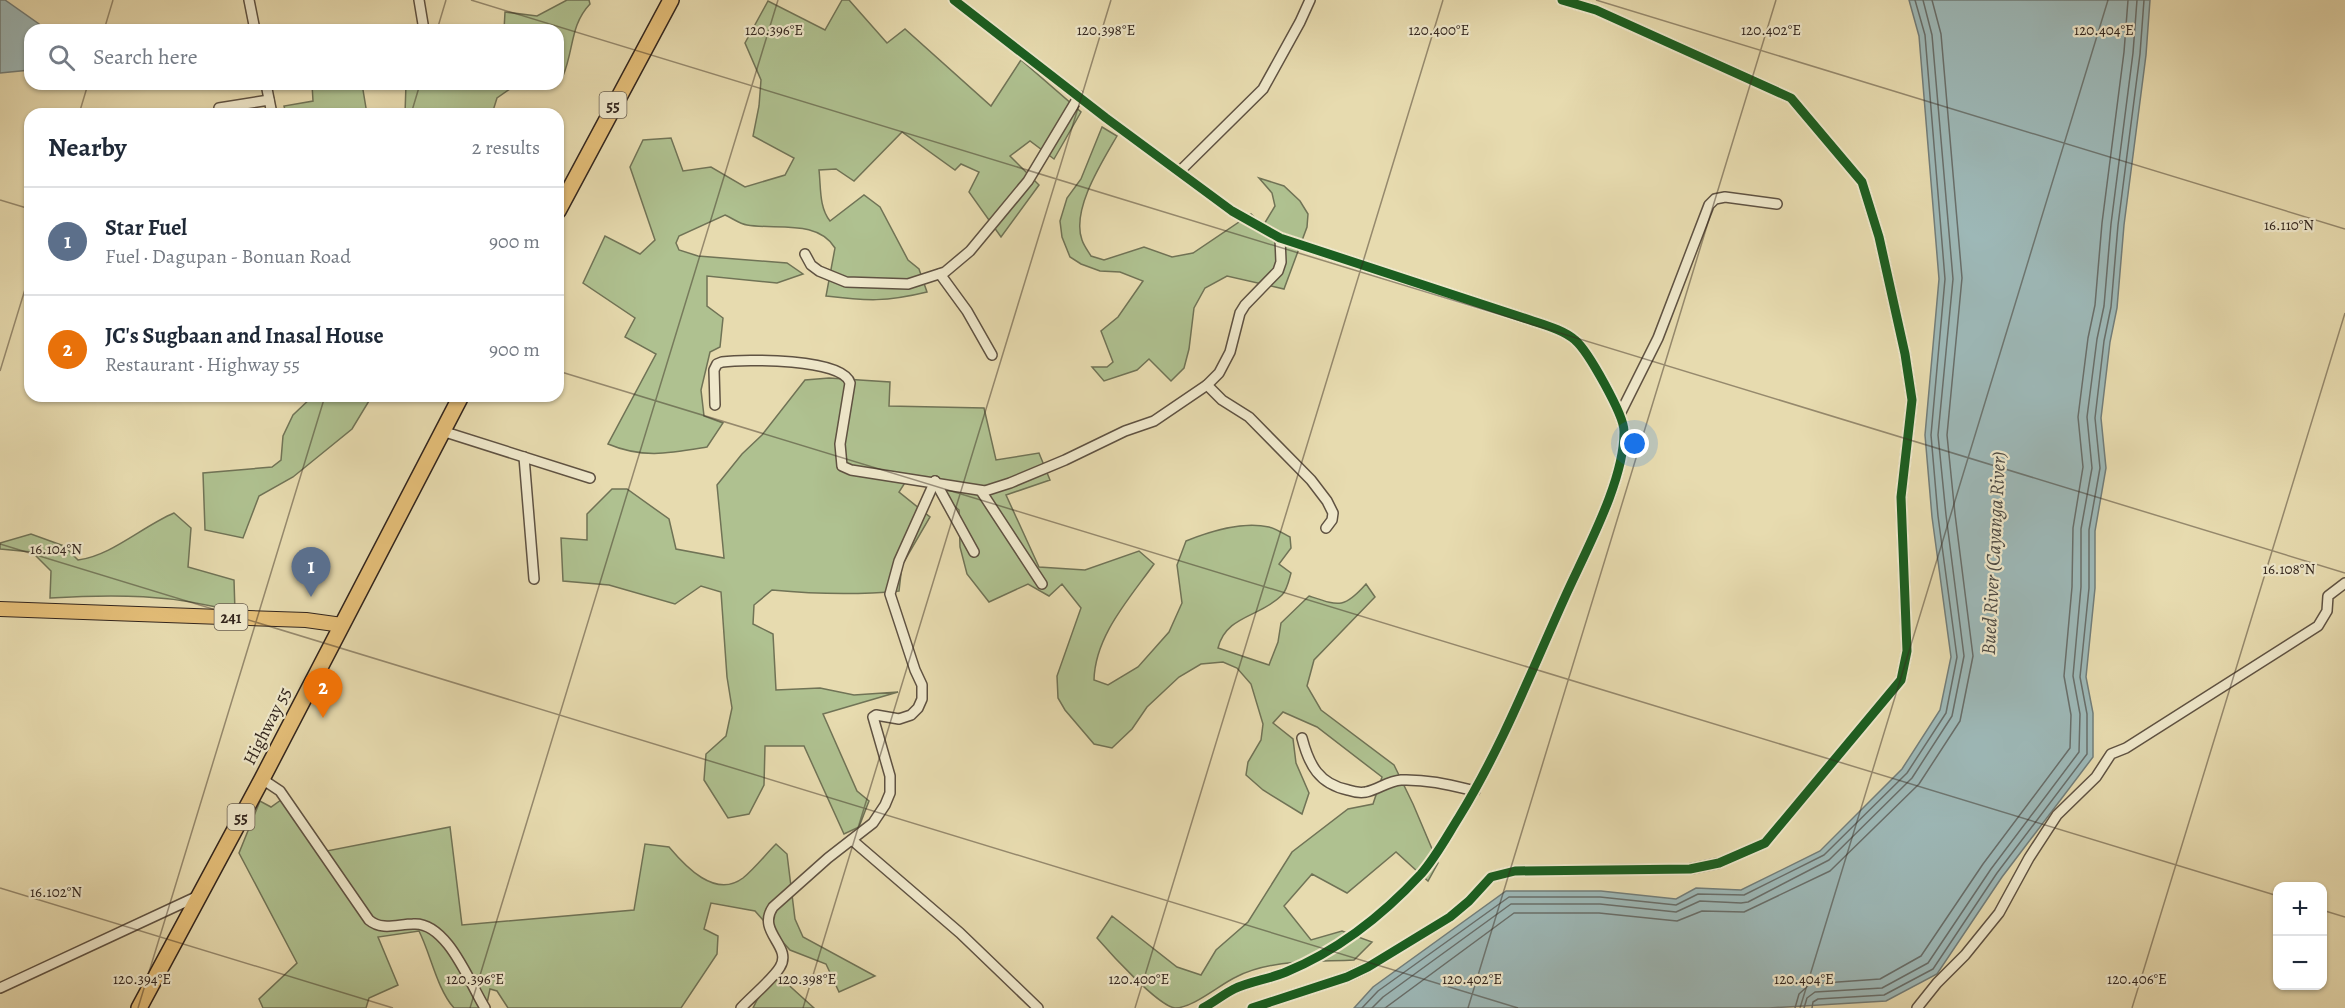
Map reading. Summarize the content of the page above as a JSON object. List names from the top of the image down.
{
  "streets": {
    "highway": ["55", "Highway 55"],
    "main road": ["241"]
  },
  "crossings": [
    ["241", "Highway 55"]
  ],
  "water": ["Bued River (Cayanga River)"],
  "page": {
    "search": "Search here",
    "heading": ["Nearby", "2 results"],
    "list": [
      {
        "mark": "1",
        "name": "Star Fuel",
        "note": "Fuel · Dagupan - Bonuan Road",
        "value": "900 m"
      },
      {
        "mark": "2",
        "name": "JC's Sugbaan and Inasal House",
        "note": "Restaurant · Highway 55",
        "value": "900 m"
      }
    ],
    "pins": ["1", "2"],
    "map_buttons": ["+", "−"]
  },
  "coordinates": [
    "120.396°E",
    "120.398°E",
    "120.400°E",
    "120.402°E",
    "120.404°E",
    "16.110°N",
    "16.104°N",
    "16.108°N",
    "16.102°N",
    "120.394°E",
    "120.406°E"
  ]
}
